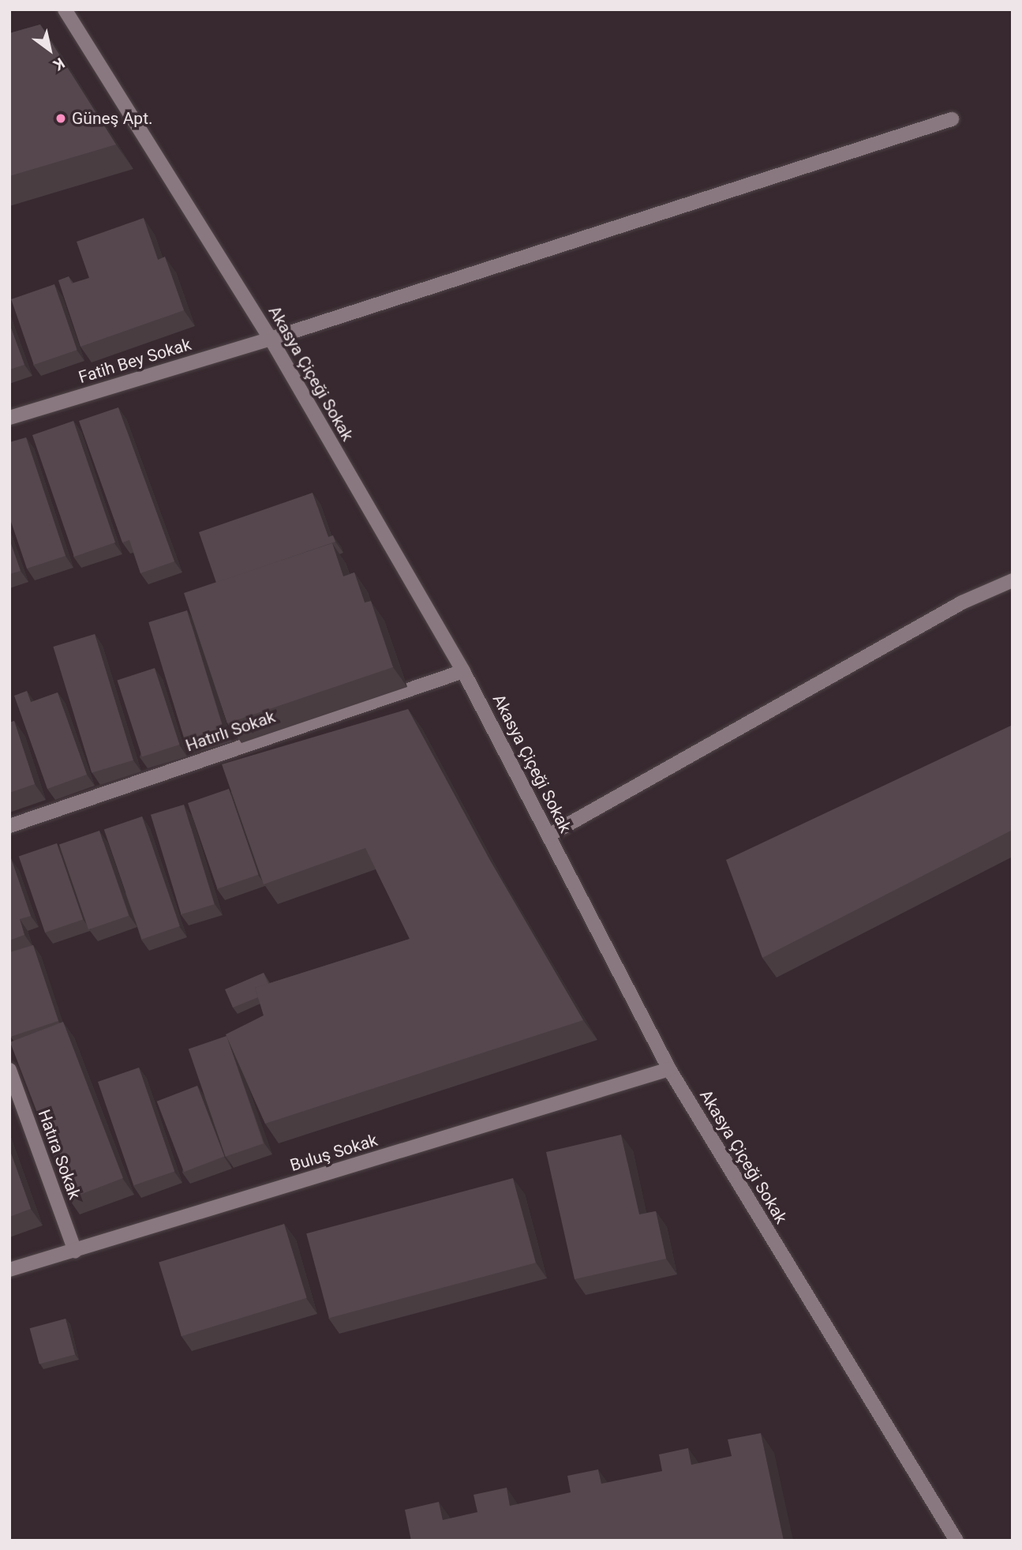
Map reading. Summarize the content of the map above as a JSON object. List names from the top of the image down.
{
  "streets": {
    "street": [
      "Fatih Bey Sokak",
      "Akasya Çiçeği Sokak",
      "Hatırlı Sokak",
      "Buluş Sokak",
      "Hatıra Sokak"
    ]
  },
  "crossings": [
    ["Fatih Bey Sokak", "Akasya Çiçeği Sokak"],
    ["Akasya Çiçeği Sokak", "Hatırlı Sokak"],
    ["Akasya Çiçeği Sokak", "Buluş Sokak"],
    ["Buluş Sokak", "Hatıra Sokak"]
  ],
  "places": ["Güneş Apt."],
  "north": "bottom right"
}
